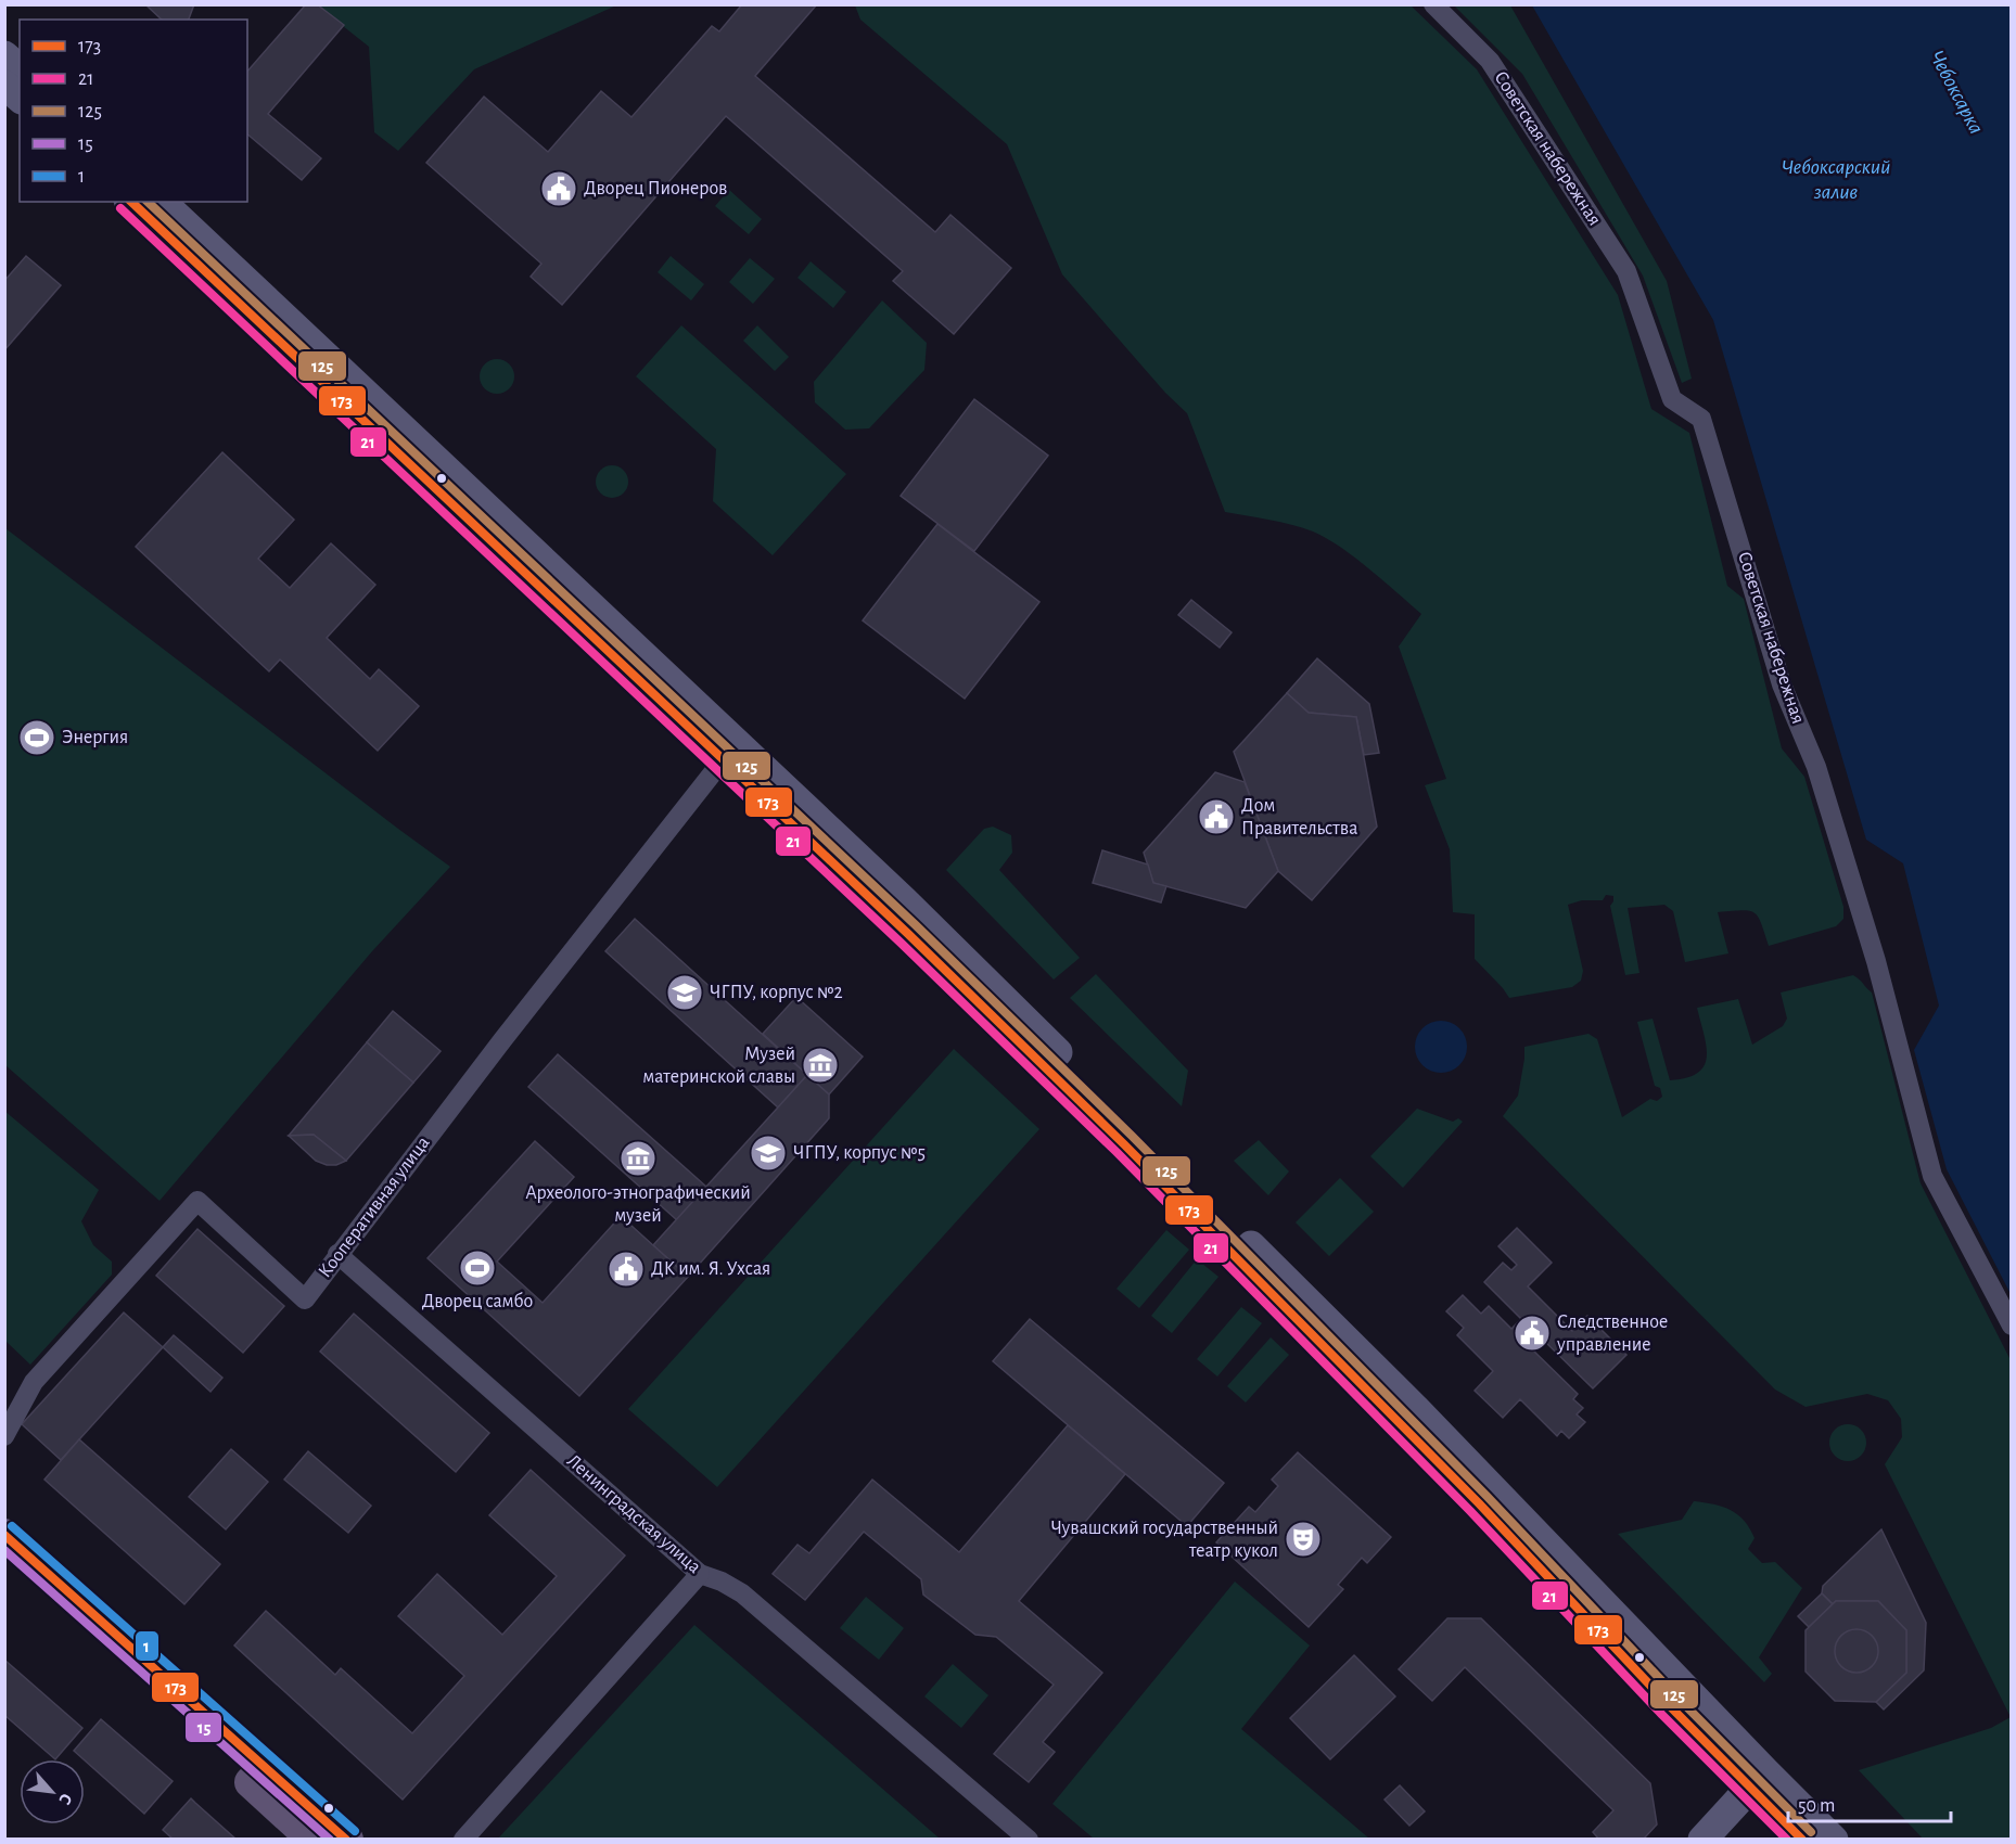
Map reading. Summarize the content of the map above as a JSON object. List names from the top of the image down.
{
  "streets": {
    "street": ["Советская набережная", "Кооперативная улица", "Ленинградская улица"]
  },
  "crossings": [
    ["Кооперативная улица", "Ленинградская улица"]
  ],
  "water": ["Чебоксарка", "Чебоксарский залив"],
  "places": {
    "public building": [
      "Дворец Пионеров",
      "Дом Правительства",
      "ДК им. Я. Ухсая",
      "Следственное управление"
    ],
    "sports": ["Энергия", "Дворец самбо"],
    "school or university": ["ЧГПУ, корпус №2", "ЧГПУ, корпус №5"],
    "museum": ["Музей материнской славы", "Археолого-этнографический музей"],
    "theatre": ["Чувашский государственный театр кукол"]
  },
  "lines": [
    "transit line 173",
    "transit line 125",
    "transit line 21",
    "transit line 1",
    "transit line 15"
  ],
  "legend": [
    "173",
    "21",
    "125",
    "15",
    "1"
  ],
  "scale_bar": "50 m",
  "north": "bottom right"
}
